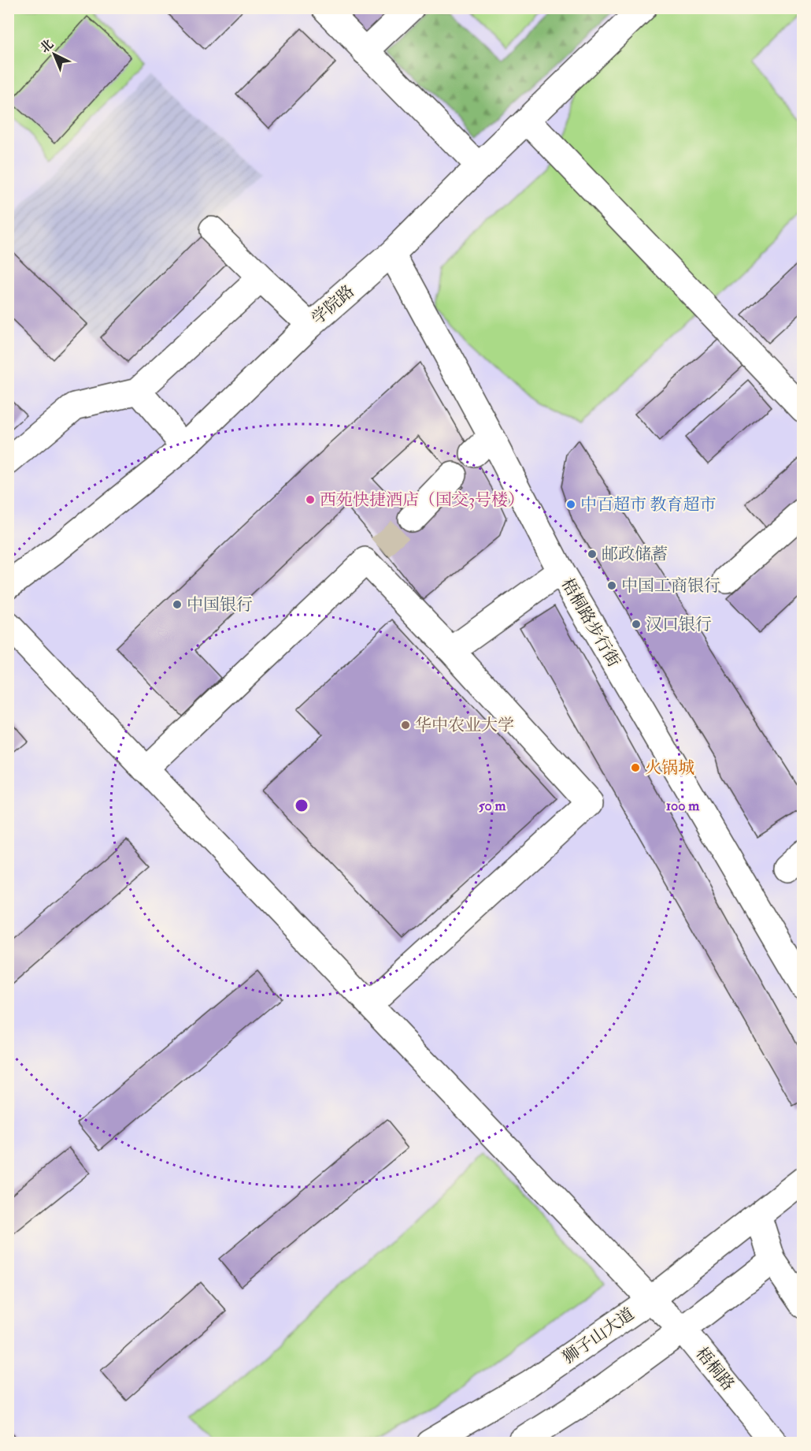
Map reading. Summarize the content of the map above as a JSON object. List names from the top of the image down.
{
  "streets": {
    "street": [
      "学院路",
      "梧桐路步行街",
      "狮子山大道",
      "梧桐路"
    ]
  },
  "crossings": [
    ["学院路", "梧桐路步行街"],
    ["狮子山大道", "梧桐路"]
  ],
  "places": [
    "西苑快捷酒店（国交3号楼）",
    "中百超市 教育超市",
    "邮政储蓄",
    "中国工商银行",
    "中国银行",
    "汉口银行",
    "华中农业大学",
    "火锅城"
  ],
  "north": "top left",
  "rings": ["50 m", "100 m"]
}
